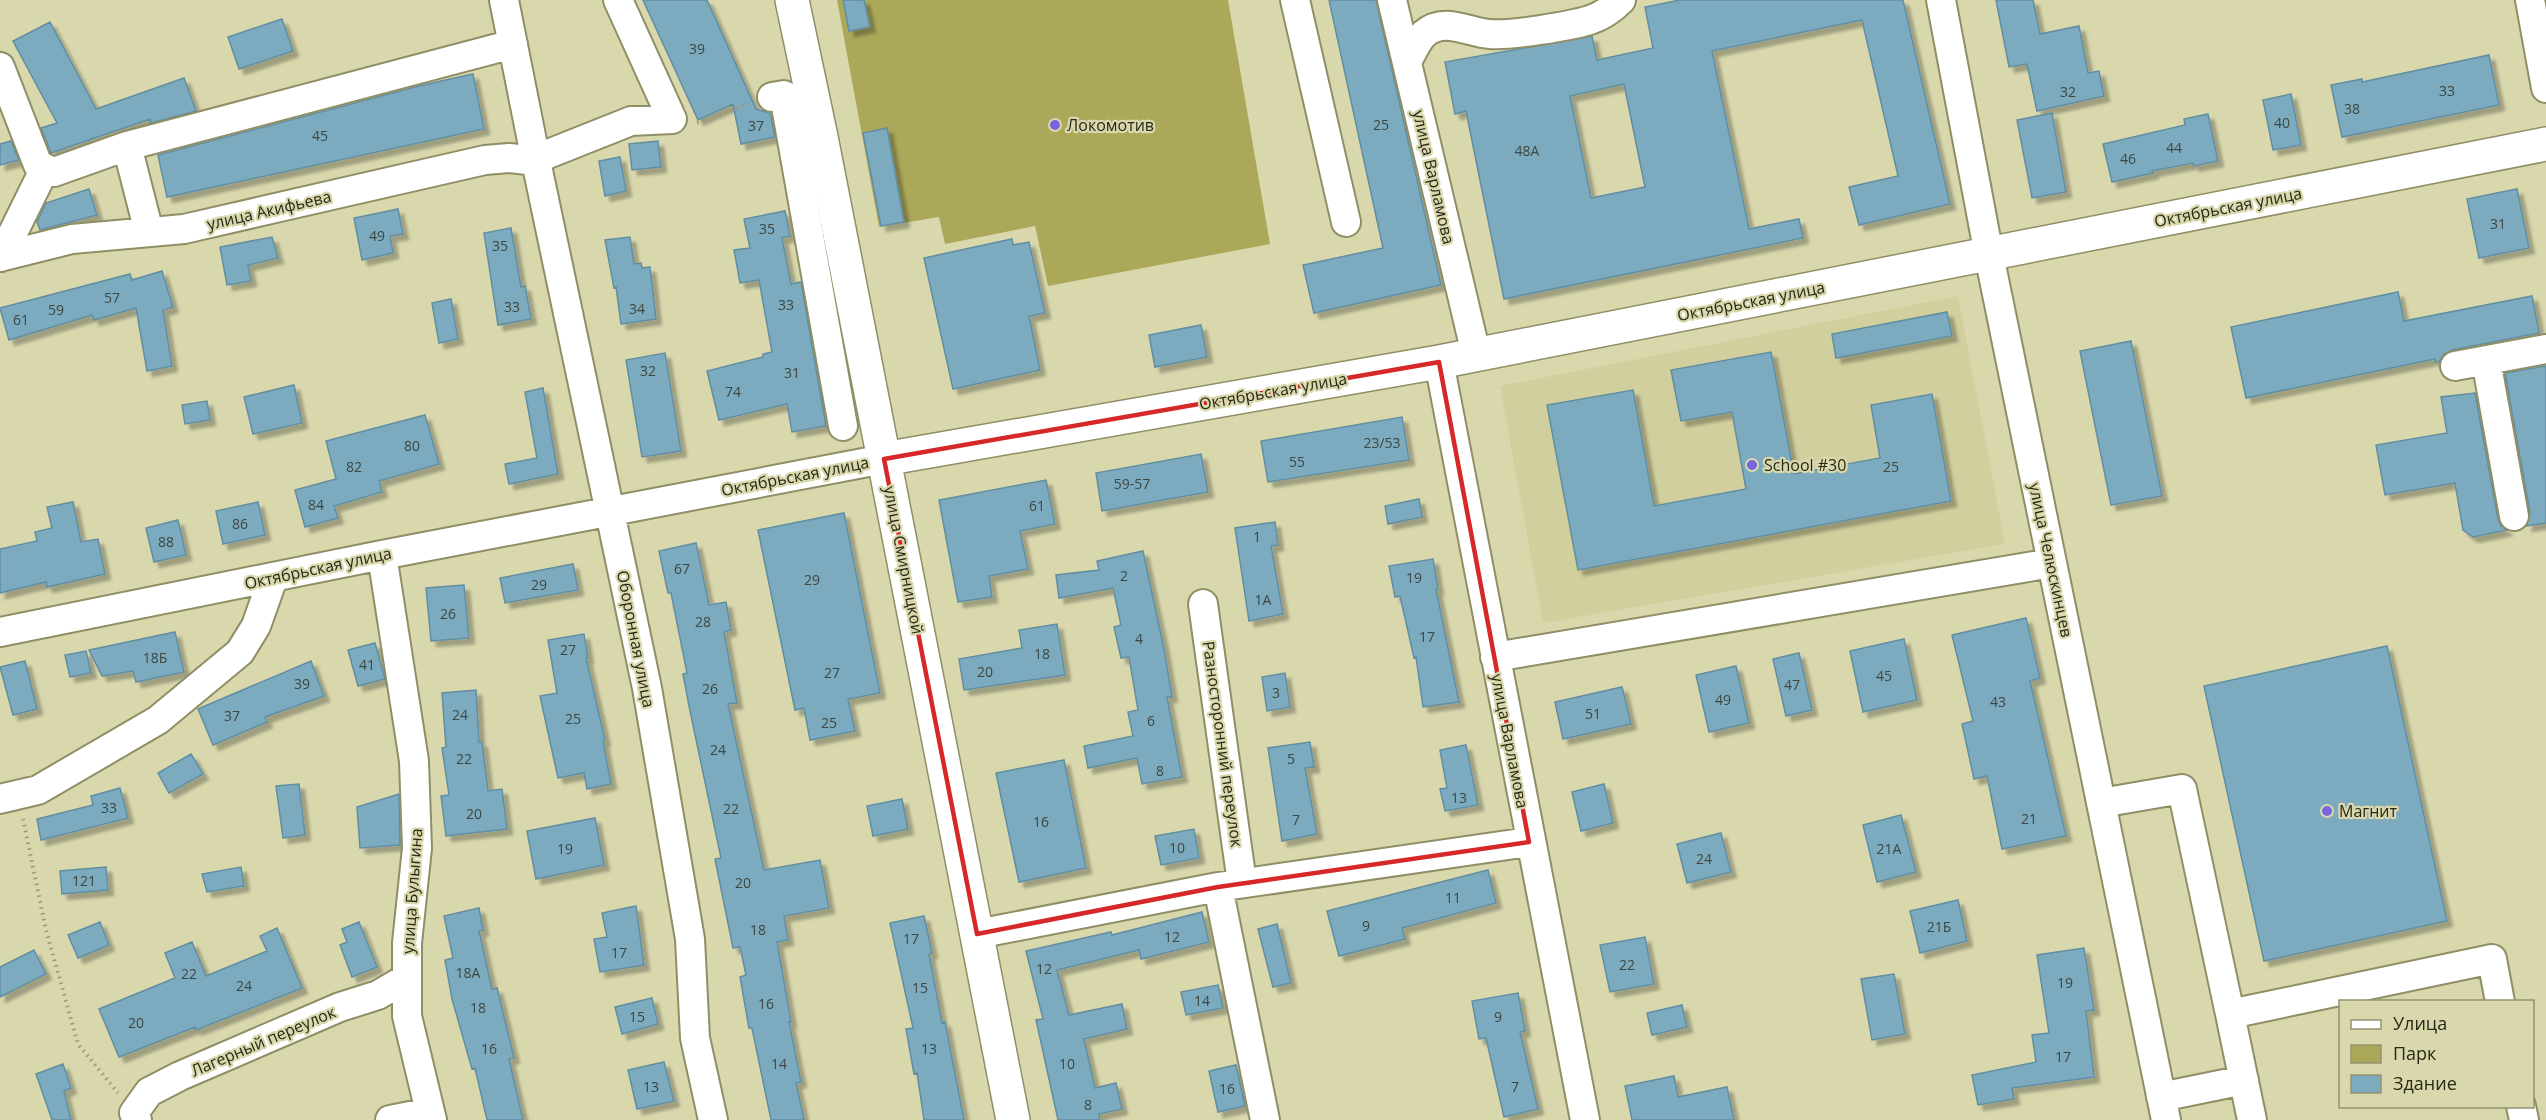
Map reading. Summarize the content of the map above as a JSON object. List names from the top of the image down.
{
  "streets": {
    "main road": ["Октябрьская улица", "улица Смирницкой"],
    "street": [
      "улица Варламова",
      "улица Акифьева",
      "улица Челюскинцев",
      "Оборонная улица",
      "Разносторонний переулок",
      "улица Булыгина",
      "Лагерный переулок"
    ]
  },
  "crossings": [
    ["улица Варламова", "Октябрьская улица"],
    ["Октябрьская улица", "улица Смирницкой"],
    ["Октябрьская улица", "улица Челюскинцев"],
    ["Октябрьская улица", "Оборонная улица"],
    ["Октябрьская улица", "улица Булыгина"],
    ["улица Акифьева", "Оборонная улица"],
    ["улица Булыгина", "Лагерный переулок"]
  ],
  "places": ["Локомотив", "School #30", "Магнит"],
  "house_numbers": [
    "39",
    "33",
    "32",
    "38",
    "40",
    "25",
    "37",
    "45",
    "44",
    "48А",
    "46",
    "31",
    "35",
    "49",
    "35",
    "57",
    "33",
    "33",
    "34",
    "59",
    "61",
    "32",
    "31",
    "74",
    "23/53",
    "80",
    "55",
    "82",
    "25",
    "59-57",
    "84",
    "61",
    "86",
    "1",
    "88",
    "67",
    "2",
    "19",
    "29",
    "29",
    "1А",
    "26",
    "28",
    "17",
    "4",
    "27",
    "18",
    "18Б",
    "41",
    "20",
    "27",
    "45",
    "39",
    "47",
    "26",
    "3",
    "49",
    "43",
    "51",
    "24",
    "37",
    "25",
    "6",
    "25",
    "24",
    "22",
    "5",
    "8",
    "13",
    "33",
    "22",
    "20",
    "21",
    "7",
    "16",
    "10",
    "19",
    "21А",
    "24",
    "121",
    "20",
    "11",
    "9",
    "21Б",
    "18",
    "12",
    "17",
    "17",
    "22",
    "12",
    "18А",
    "22",
    "19",
    "24",
    "15",
    "14",
    "16",
    "18",
    "15",
    "9",
    "20",
    "16",
    "13",
    "17",
    "14",
    "10",
    "13",
    "7",
    "16",
    "8"
  ],
  "legend": ["Улица", "Парк", "Здание"]
}
